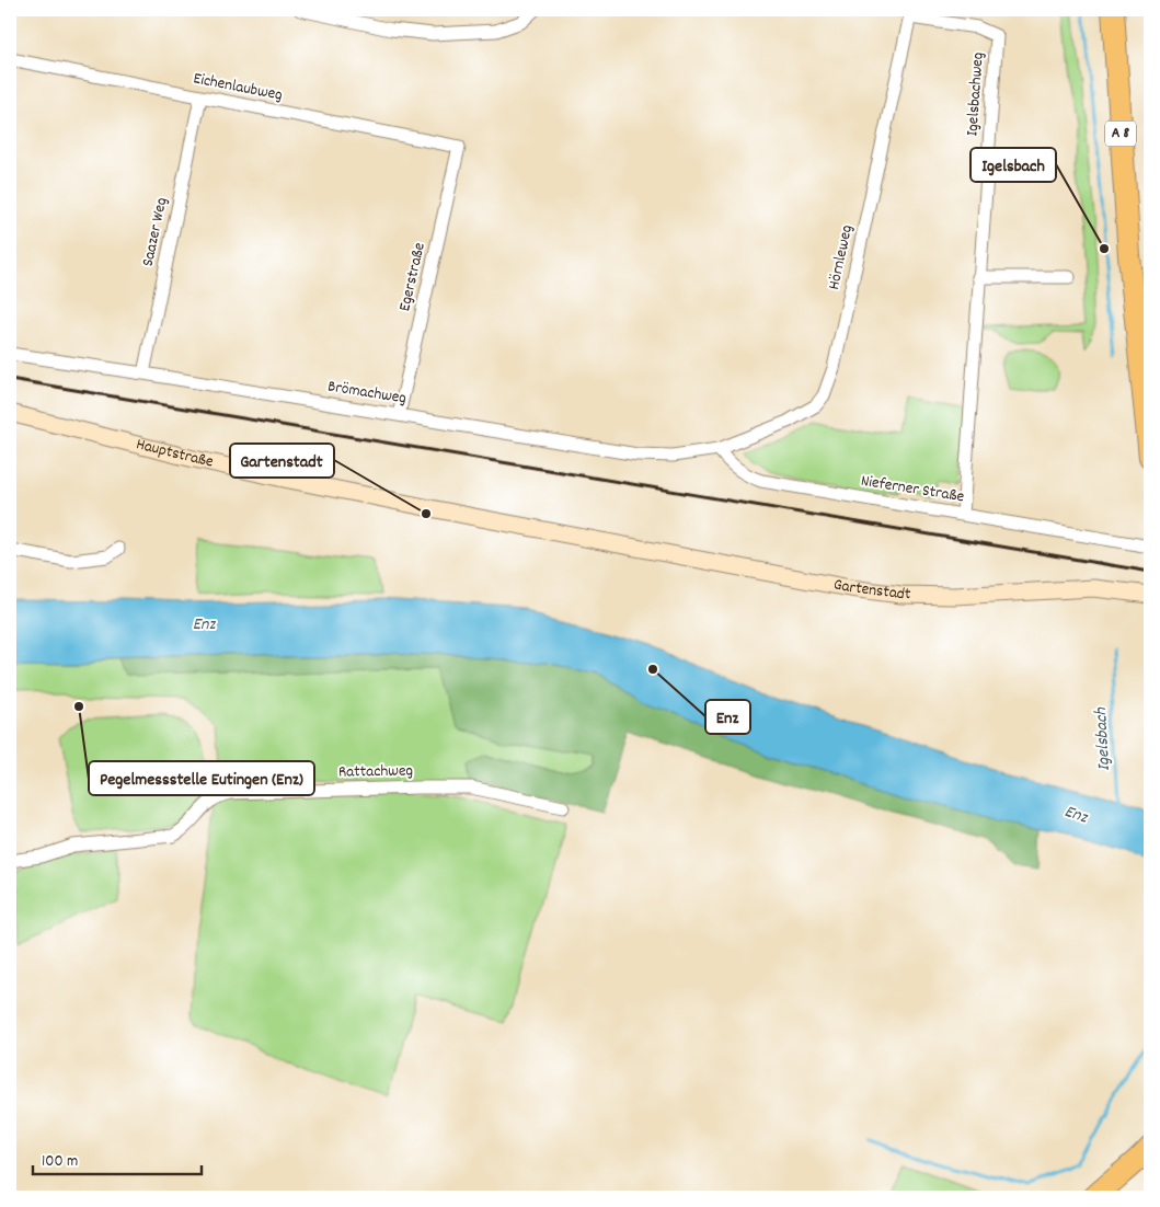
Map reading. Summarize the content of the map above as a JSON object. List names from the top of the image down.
{
  "streets": {
    "highway": ["A 8"],
    "street": [
      "Eichenlaubweg",
      "Igelsbachweg",
      "Saazer Weg",
      "Hörnleweg",
      "Egerstraße",
      "Brömachweg",
      "Hauptstraße",
      "Nieferner Straße",
      "Gartenstadt",
      "Rattachweg"
    ]
  },
  "crossings": [
    ["Eichenlaubweg", "Saazer Weg"],
    ["Eichenlaubweg", "Egerstraße"],
    ["Igelsbachweg", "Hörnleweg"],
    ["Igelsbachweg", "Nieferner Straße"],
    ["Saazer Weg", "Brömachweg"],
    ["Hörnleweg", "Brömachweg"],
    ["Hörnleweg", "Nieferner Straße"],
    ["Egerstraße", "Brömachweg"],
    ["Brömachweg", "Nieferner Straße"],
    ["Hauptstraße", "Gartenstadt"]
  ],
  "water": ["Enz", "Igelsbach"],
  "places": [
    "Igelsbach",
    "Gartenstadt",
    "Enz",
    "Pegelmessstelle Eutingen (Enz)"
  ],
  "scale_bar": "100 m"
}
